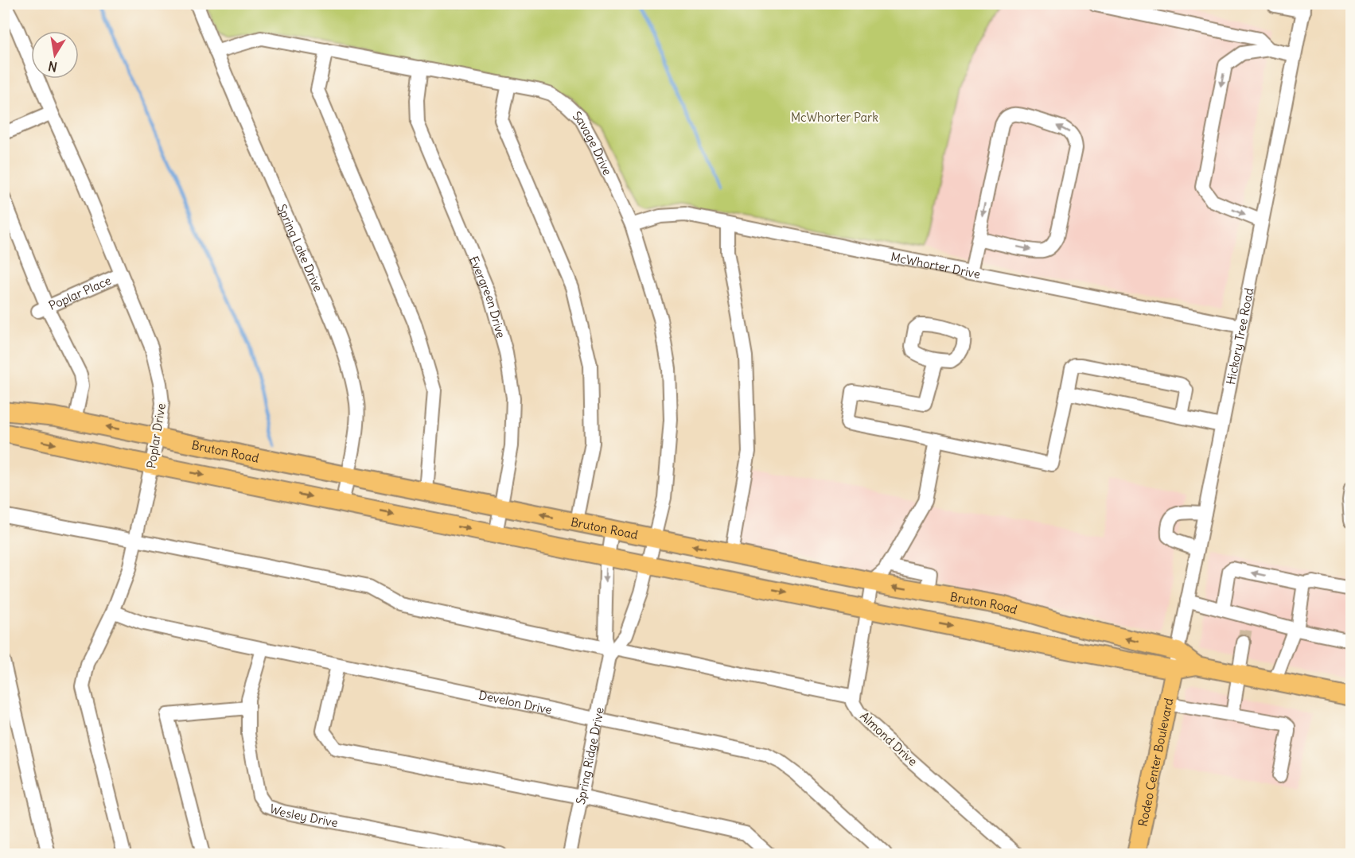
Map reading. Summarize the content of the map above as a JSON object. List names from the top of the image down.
{
  "streets": {
    "main road": ["Bruton Road", "Rodeo Center Boulevard"],
    "street": [
      "Savage Drive",
      "Spring Lake Drive",
      "McWhorter Drive",
      "Poplar Place",
      "Evergreen Drive",
      "Hickory Tree Road",
      "Poplar Drive",
      "Develon Drive",
      "Almond Drive",
      "Spring Ridge Drive",
      "Wesley Drive"
    ]
  },
  "crossings": [
    ["Savage Drive", "Spring Lake Drive"],
    ["Savage Drive", "McWhorter Drive"],
    ["Savage Drive", "Evergreen Drive"],
    ["Savage Drive", "Bruton Road"],
    ["Savage Drive", "Spring Ridge Drive"],
    ["Spring Lake Drive", "Bruton Road"],
    ["McWhorter Drive", "Hickory Tree Road"],
    ["Poplar Place", "Poplar Drive"],
    ["Evergreen Drive", "Bruton Road"],
    ["Hickory Tree Road", "Bruton Road"],
    ["Hickory Tree Road", "Rodeo Center Boulevard"],
    ["Poplar Drive", "Bruton Road"],
    ["Poplar Drive", "Develon Drive"],
    ["Bruton Road", "Almond Drive"],
    ["Bruton Road", "Spring Ridge Drive"],
    ["Bruton Road", "Rodeo Center Boulevard"],
    ["Develon Drive", "Spring Ridge Drive"],
    ["Develon Drive", "Wesley Drive"]
  ],
  "parks": ["McWhorter Park"],
  "north": "bottom"
}
